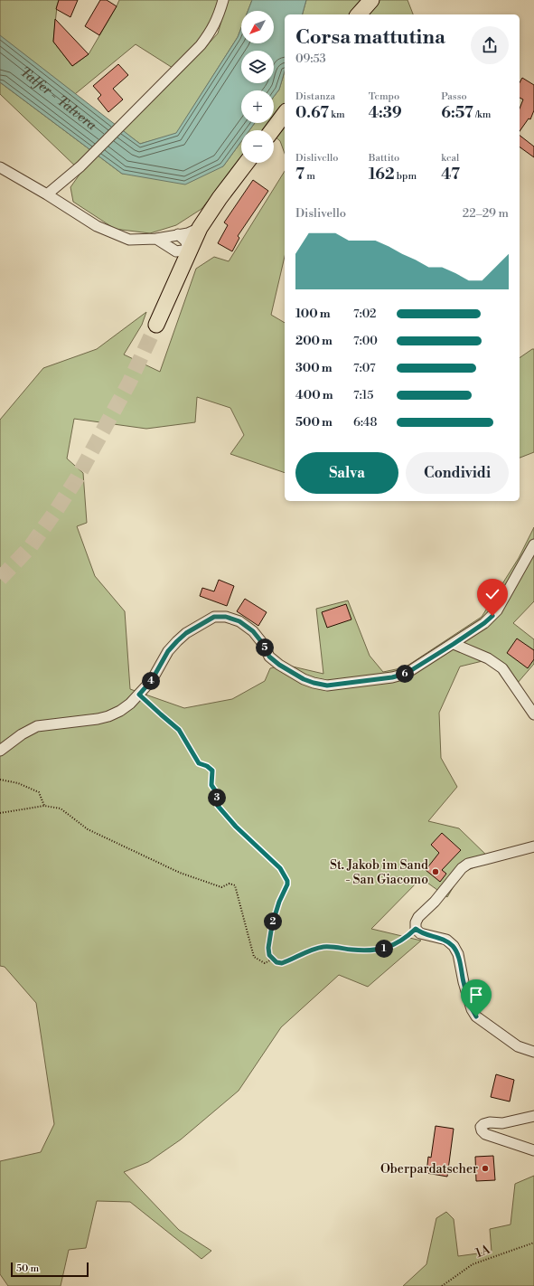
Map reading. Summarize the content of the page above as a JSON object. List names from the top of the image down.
{
  "streets": {
    "path": ["1A"]
  },
  "water": ["Talfer - Talvera"],
  "places": ["St. Jakob im Sand - San Giacomo", "Oberpardatscher"],
  "scale_bar": "50 m",
  "north": "bottom left",
  "page": {
    "map_buttons": ["+", "−"],
    "heading": ["Corsa mattutina", "09:53"],
    "stats": [
      ["Distanza", "0.67 km"],
      ["Tempo", "4:39"],
      ["Passo", "6:57 /km"],
      ["Dislivello", "7 m"],
      ["Battito", "162 bpm"],
      ["kcal", "47"]
    ],
    "chart": ["Dislivello", "22–29 m"],
    "list": [
      {
        "name": "100 m",
        "note": "7:02"
      },
      {
        "name": "200 m",
        "note": "7:00"
      },
      {
        "name": "300 m",
        "note": "7:07"
      },
      {
        "name": "400 m",
        "note": "7:15"
      },
      {
        "name": "500 m",
        "note": "6:48"
      }
    ],
    "buttons": ["Salva", "Condividi"],
    "pins": [
      "5",
      "6",
      "4",
      "3",
      "2",
      "1"
    ],
    "scale": "50 m"
  }
}
